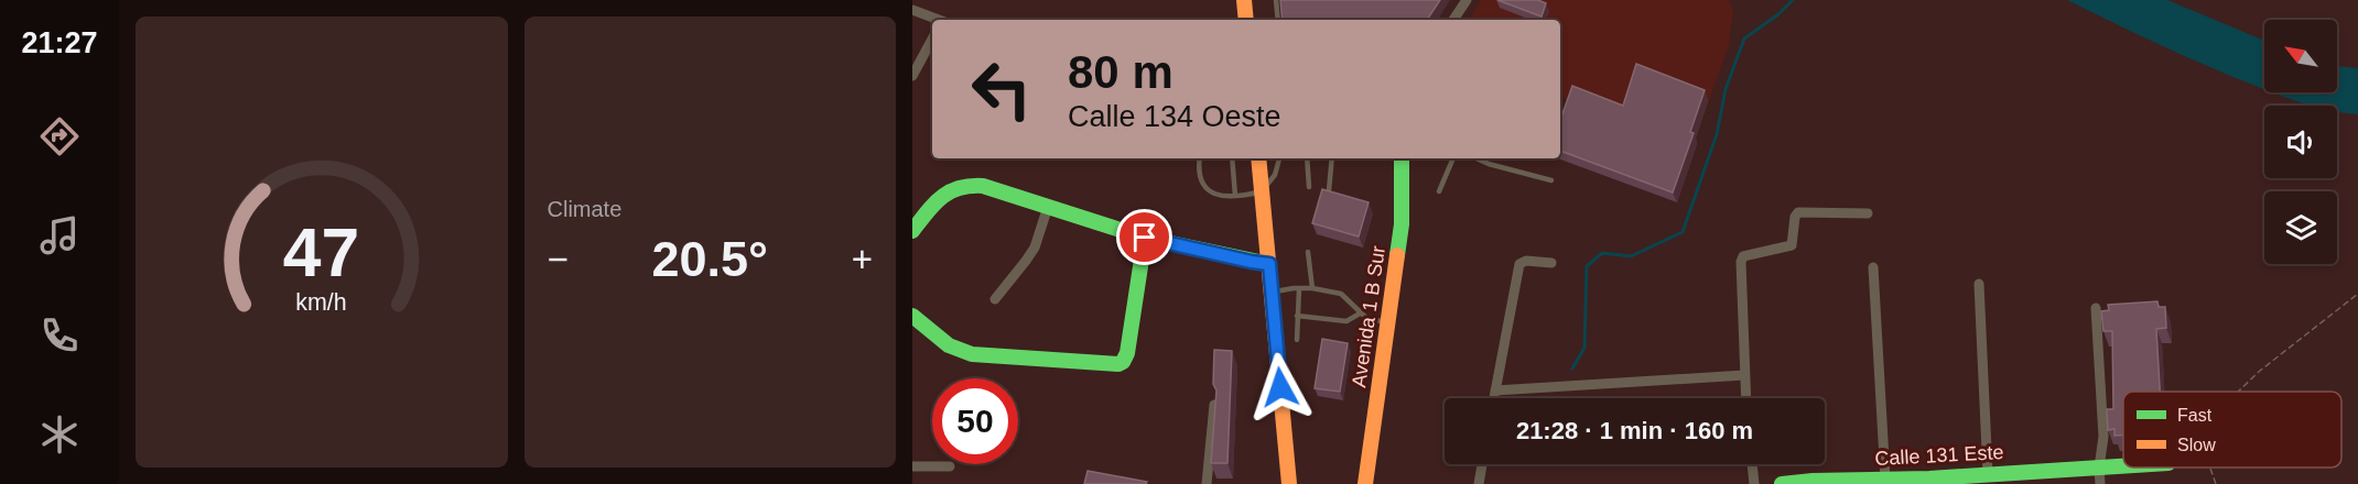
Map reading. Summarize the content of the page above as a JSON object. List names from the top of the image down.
{
  "streets": {
    "street": ["Avenida 1 B Sur", "Calle 131 Este"]
  },
  "legend": ["Fast", "Slow"],
  "north": "top left",
  "page": {
    "tabs": "21:27",
    "tile": "Climate",
    "turn": ["80 m", "Calle 134 Oeste"],
    "heat": ["−", "20.5°", "+"],
    "limit": "50",
    "trip": "21:28 · 1 min · 160 m",
    "gauge": ["47", "km/h"]
  }
}
